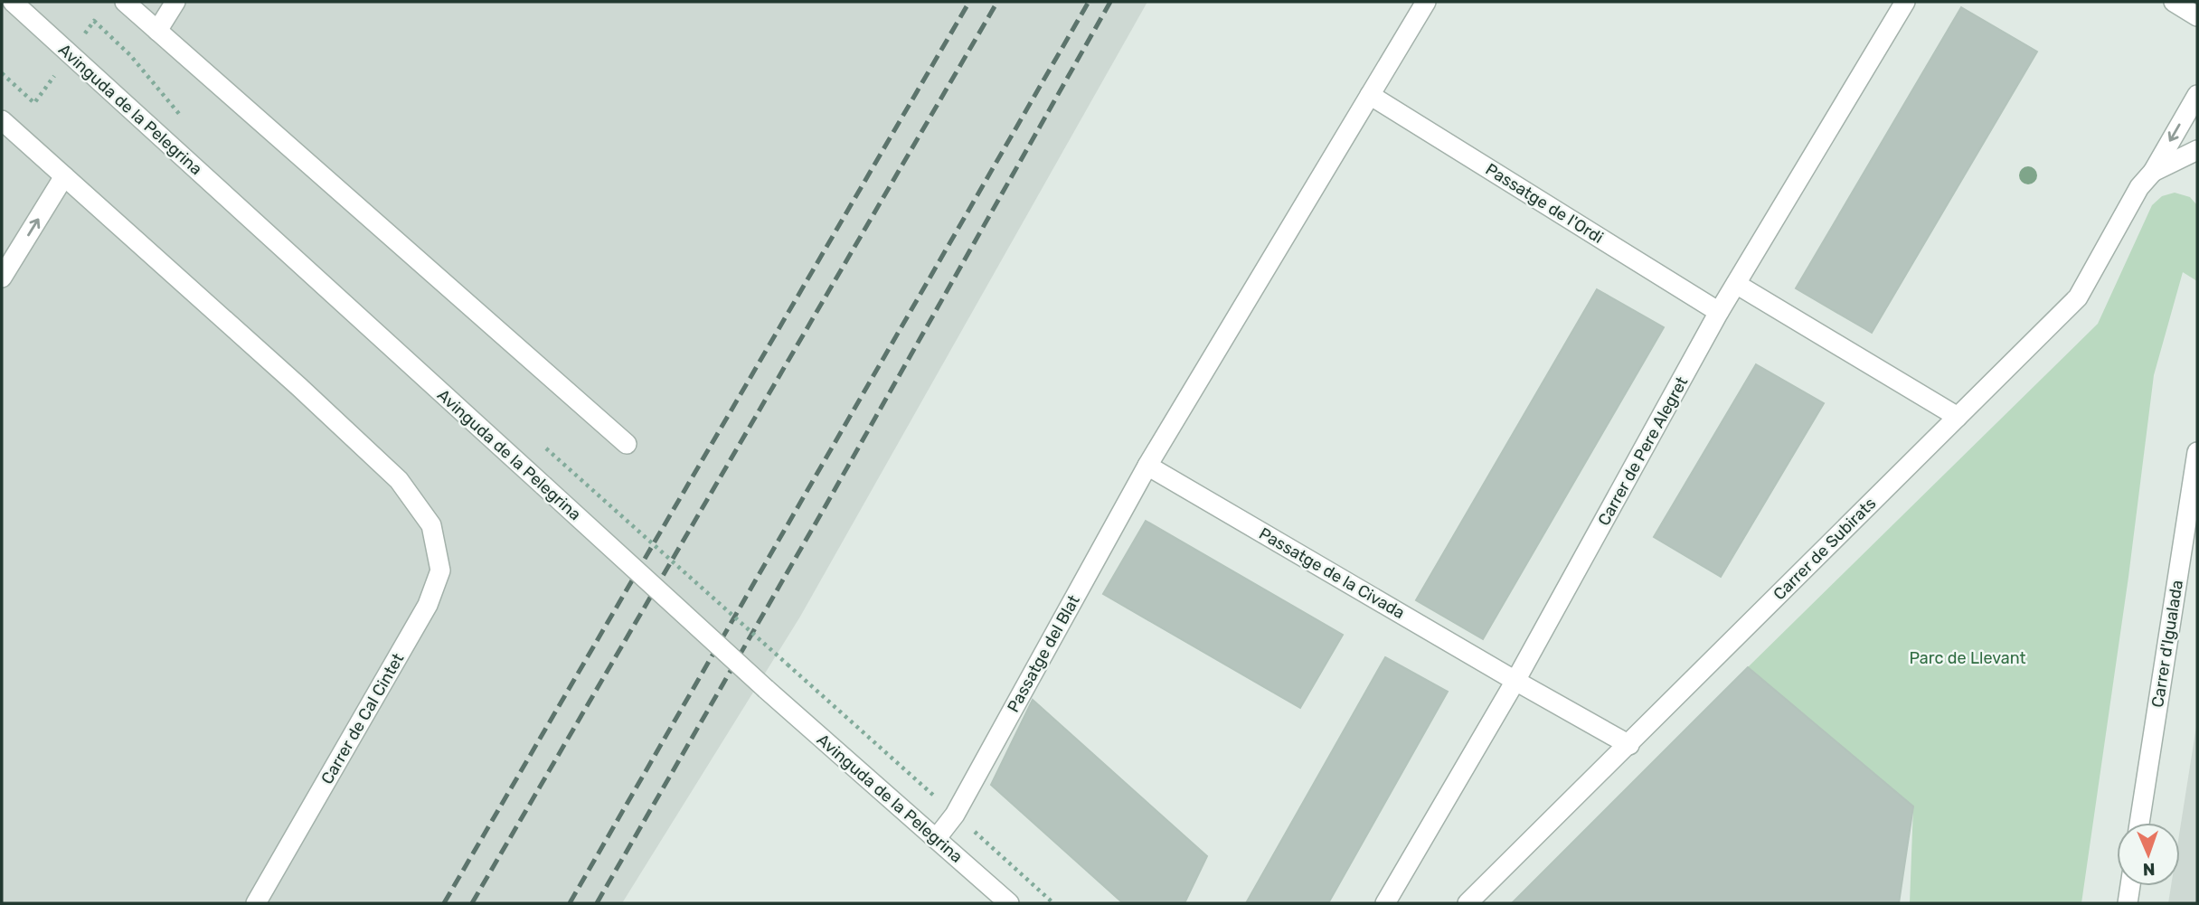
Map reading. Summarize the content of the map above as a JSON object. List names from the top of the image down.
{
  "streets": {
    "street": [
      "Avinguda de la Pelegrina",
      "Passatge de l'Ordi",
      "Carrer de Pere Alegret",
      "Carrer de Subirats",
      "Passatge de la Civada",
      "Carrer d'Igualada",
      "Passatge del Blat",
      "Carrer de Cal Cintet"
    ]
  },
  "crossings": [
    ["Avinguda de la Pelegrina", "Passatge del Blat"],
    ["Passatge de l'Ordi", "Carrer de Pere Alegret"],
    ["Passatge de l'Ordi", "Passatge del Blat"],
    ["Carrer de Pere Alegret", "Passatge de la Civada"],
    ["Carrer de Subirats", "Passatge de la Civada"],
    ["Passatge de la Civada", "Passatge del Blat"]
  ],
  "parks": ["Parc de Llevant"],
  "north": "bottom"
}
